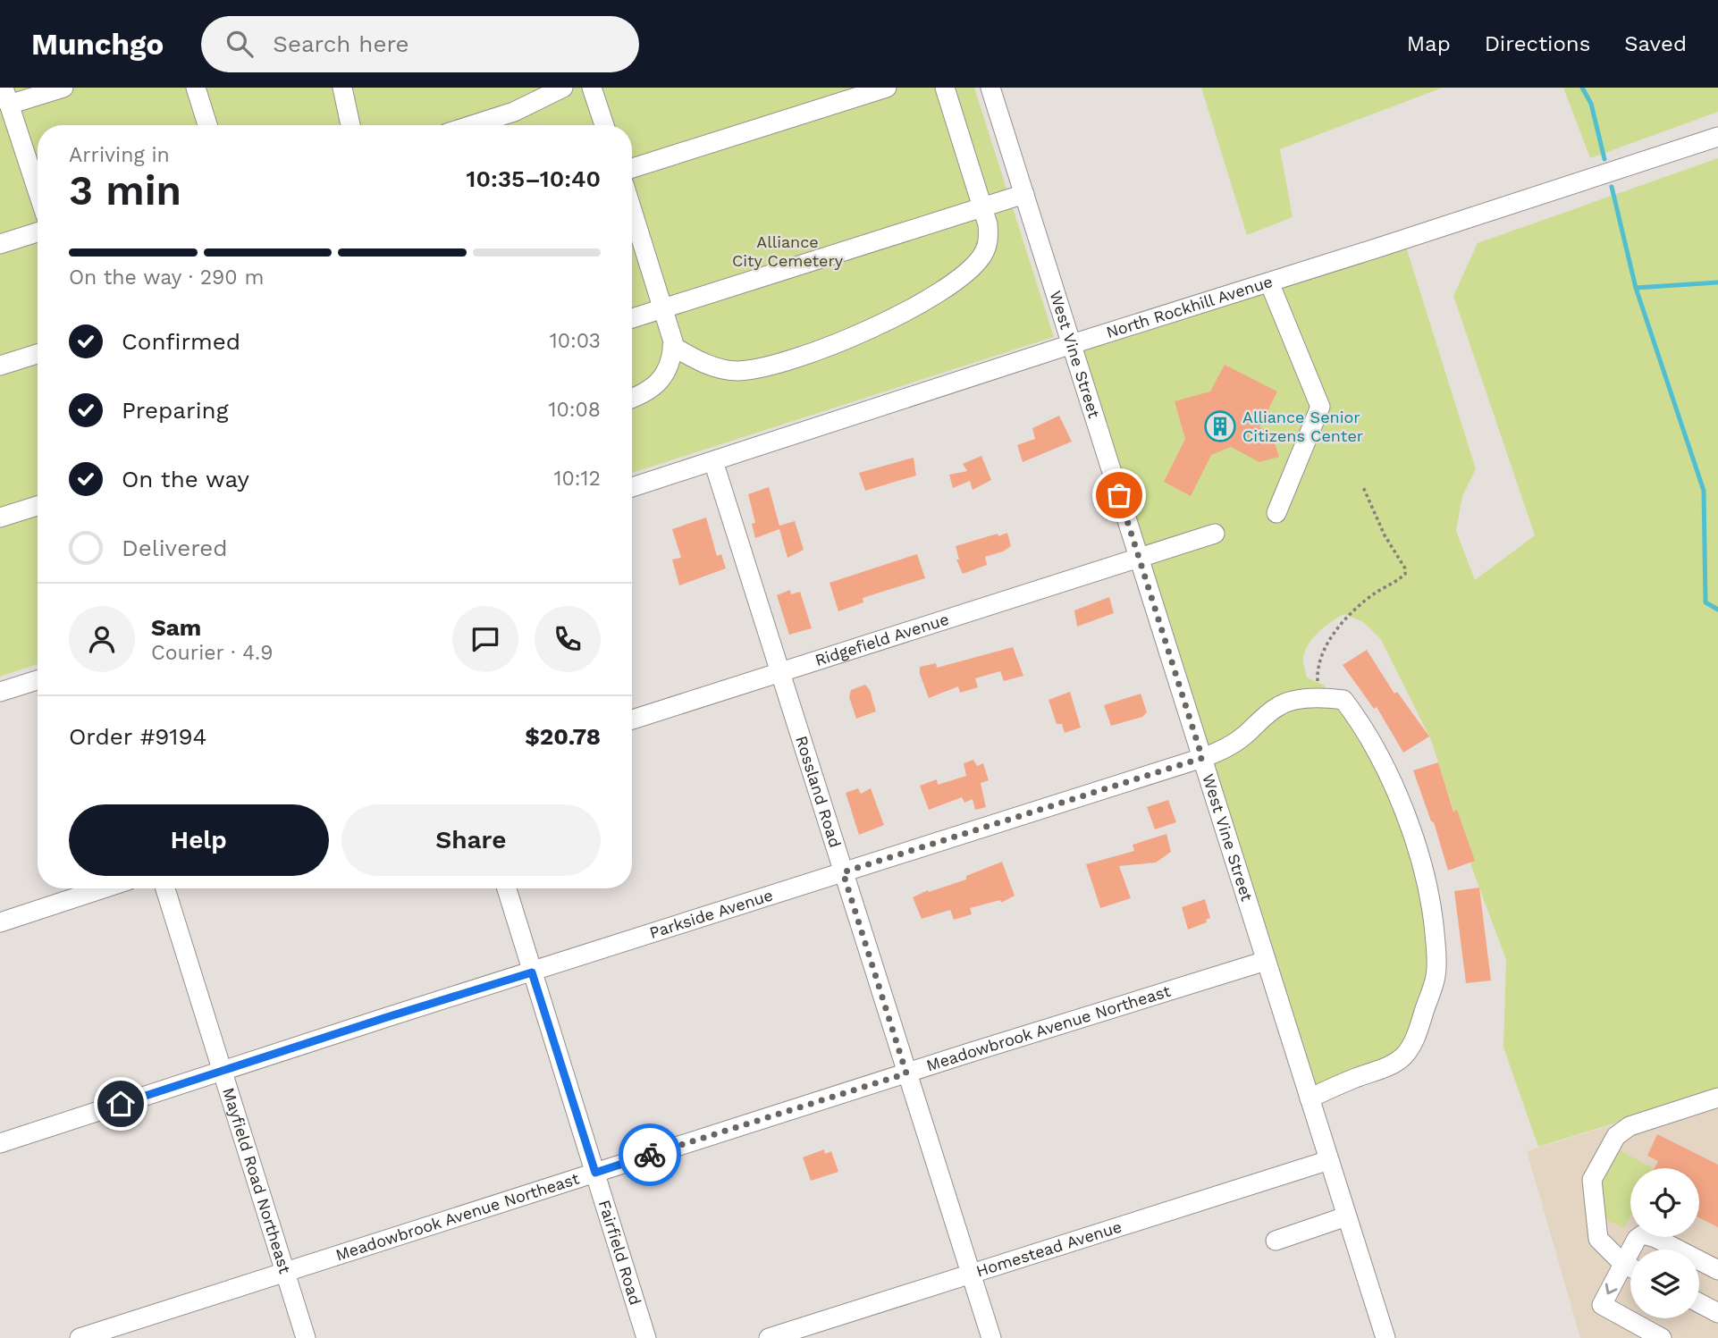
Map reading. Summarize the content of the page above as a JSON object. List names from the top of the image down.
{
  "streets": {
    "street": [
      "North Rockhill Avenue",
      "West Vine Street",
      "Ridgefield Avenue",
      "Rossland Road",
      "Parkside Avenue",
      "Meadowbrook Avenue Northeast",
      "Mayfield Road Northeast",
      "Homestead Avenue",
      "Fairfield Road"
    ]
  },
  "crossings": [
    ["North Rockhill Avenue", "West Vine Street"],
    ["North Rockhill Avenue", "Rossland Road"],
    ["West Vine Street", "Ridgefield Avenue"],
    ["West Vine Street", "Parkside Avenue"],
    ["West Vine Street", "Meadowbrook Avenue Northeast"],
    ["West Vine Street", "Homestead Avenue"],
    ["Ridgefield Avenue", "Rossland Road"],
    ["Rossland Road", "Parkside Avenue"],
    ["Rossland Road", "Meadowbrook Avenue Northeast"],
    ["Rossland Road", "Homestead Avenue"],
    ["Parkside Avenue", "Mayfield Road Northeast"],
    ["Parkside Avenue", "Fairfield Road"],
    ["Meadowbrook Avenue Northeast", "Mayfield Road Northeast"],
    ["Meadowbrook Avenue Northeast", "Fairfield Road"]
  ],
  "parks": ["Alliance City Cemetery"],
  "places": {
    "building": ["Alliance Senior Citizens Center"]
  },
  "page": {
    "header": "Munchgo",
    "search": "Search here",
    "nav": ["Map", "Directions", "Saved"],
    "heading": ["3 min", "Arriving in", "10:35–10:40"],
    "panel": [
      "Sam",
      "Courier · 4.9",
      "Order #9194",
      "$20.78"
    ],
    "bar": "On the way · 290 m",
    "list": [
      ["Confirmed", "10:03"],
      ["Preparing", "10:08"],
      ["On the way", "10:12"],
      "Delivered"
    ],
    "buttons": ["Help", "Share"]
  }
}
